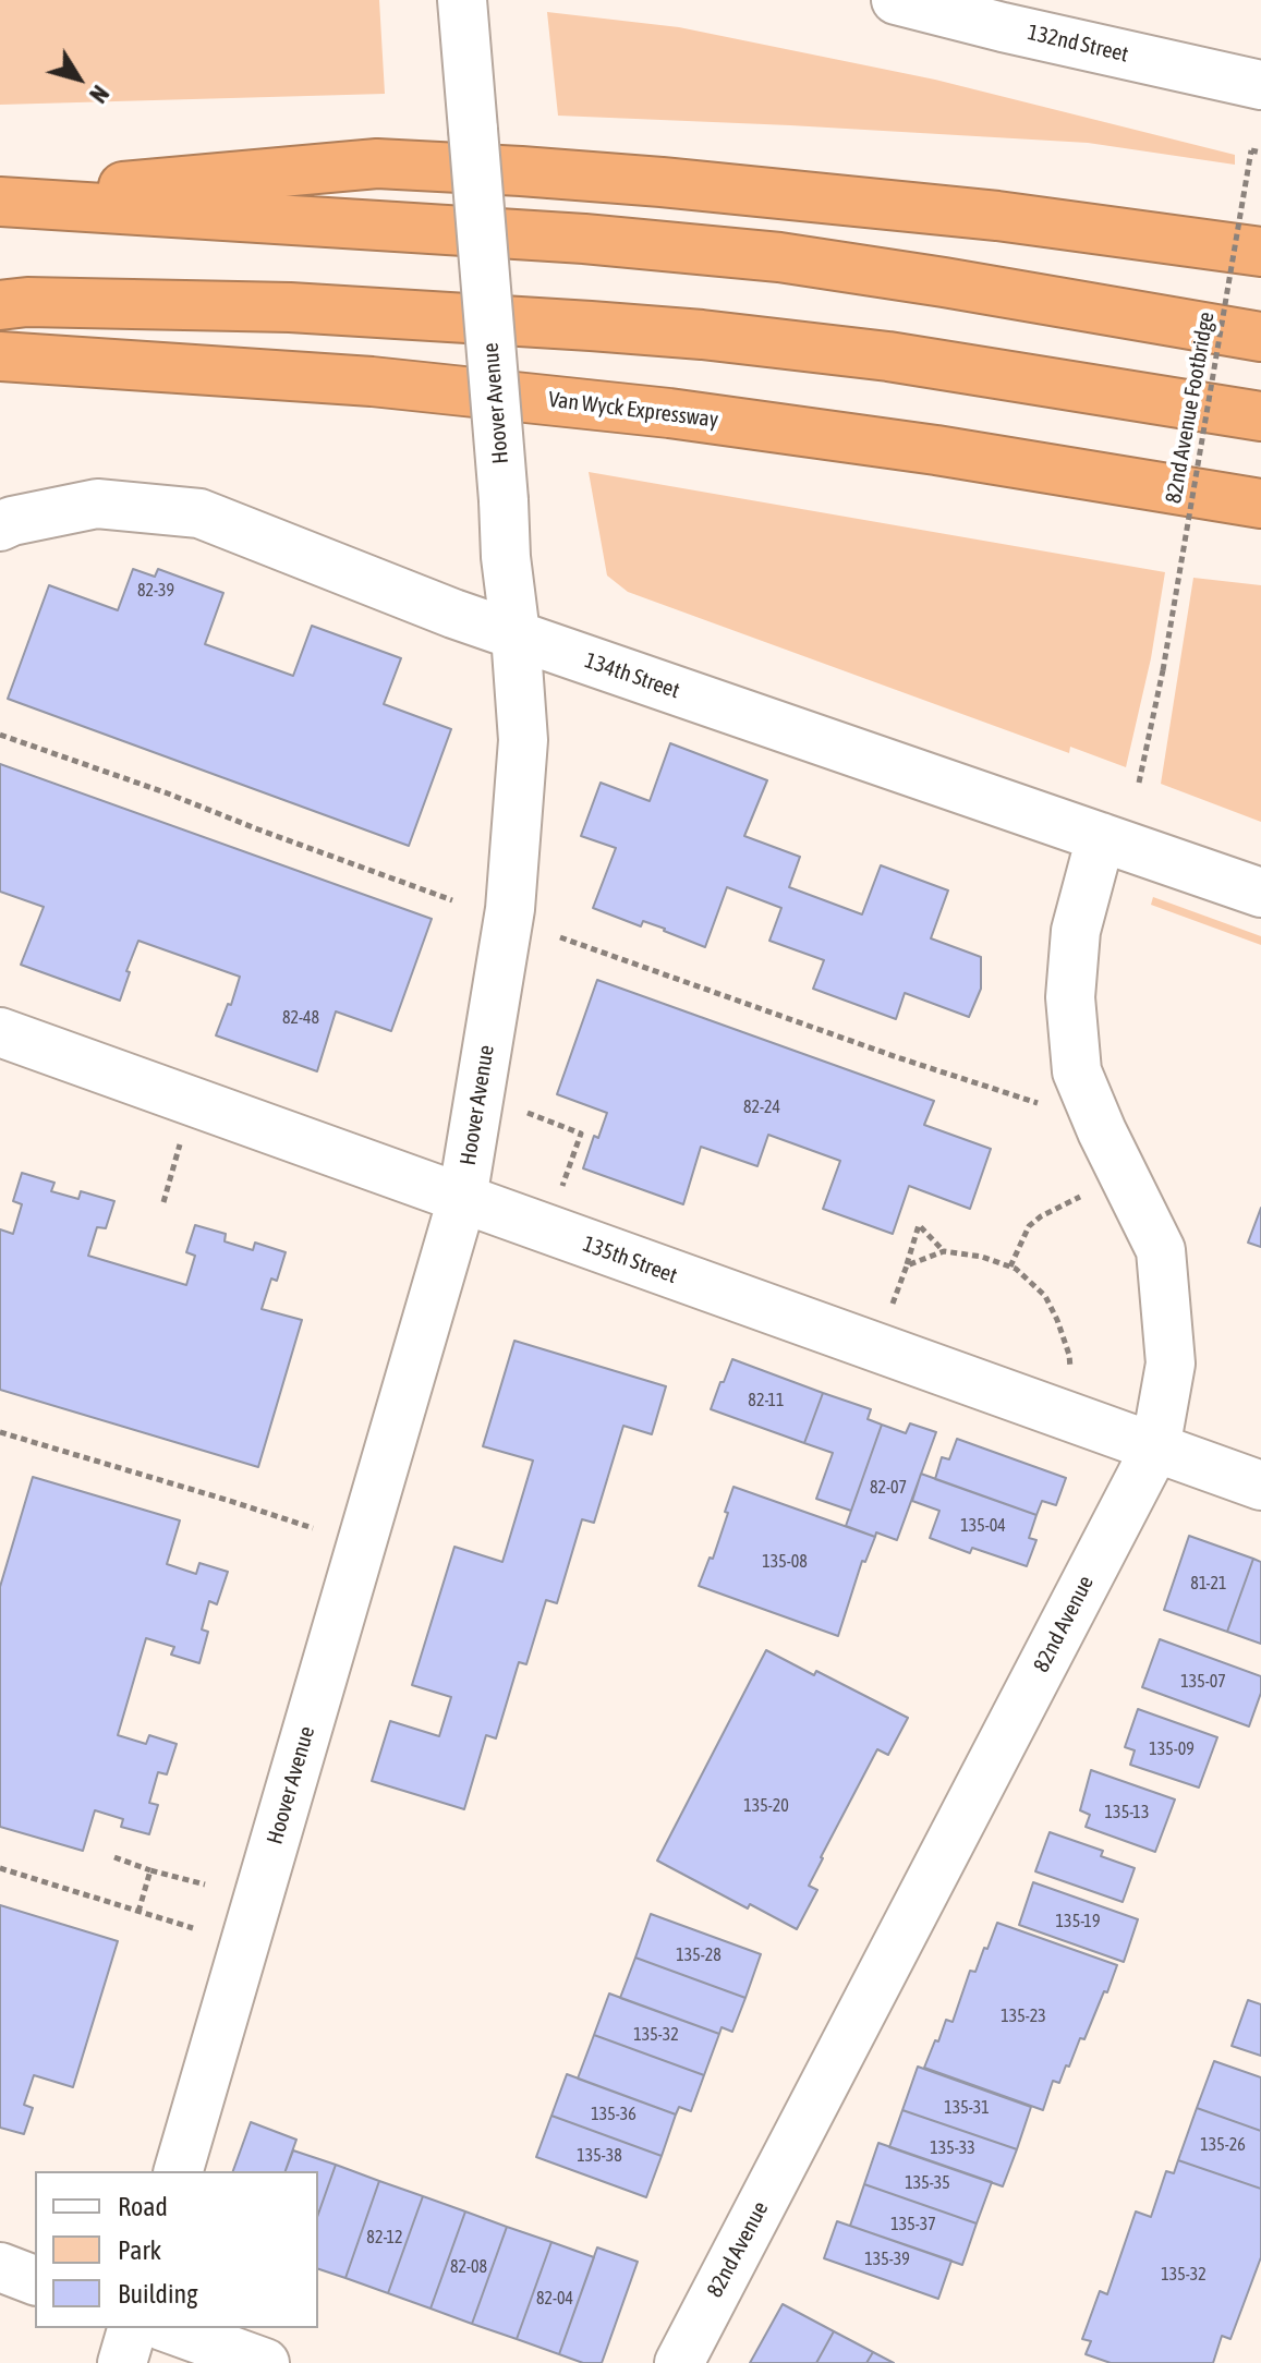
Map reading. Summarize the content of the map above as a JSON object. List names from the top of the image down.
{
  "streets": {
    "highway": ["Van Wyck Expressway"],
    "street": [
      "132nd Street",
      "Hoover Avenue",
      "134th Street",
      "135th Street",
      "82nd Avenue"
    ],
    "path": ["82nd Avenue Footbridge"]
  },
  "crossings": [
    ["Hoover Avenue", "134th Street"],
    ["Hoover Avenue", "135th Street"],
    ["134th Street", "82nd Avenue"],
    ["135th Street", "82nd Avenue"]
  ],
  "house_numbers": [
    "82-39",
    "82-48",
    "82-24",
    "82-11",
    "82-07",
    "135-04",
    "135-08",
    "81-21",
    "135-07",
    "135-09",
    "135-20",
    "135-13",
    "135-19",
    "135-28",
    "135-23",
    "135-32",
    "135-31",
    "135-36",
    "135-26",
    "135-33",
    "135-38",
    "135-35",
    "135-37",
    "82-12",
    "135-39",
    "82-08",
    "135-32",
    "82-04"
  ],
  "legend": ["Road", "Park", "Building"],
  "north": "bottom right"
}
